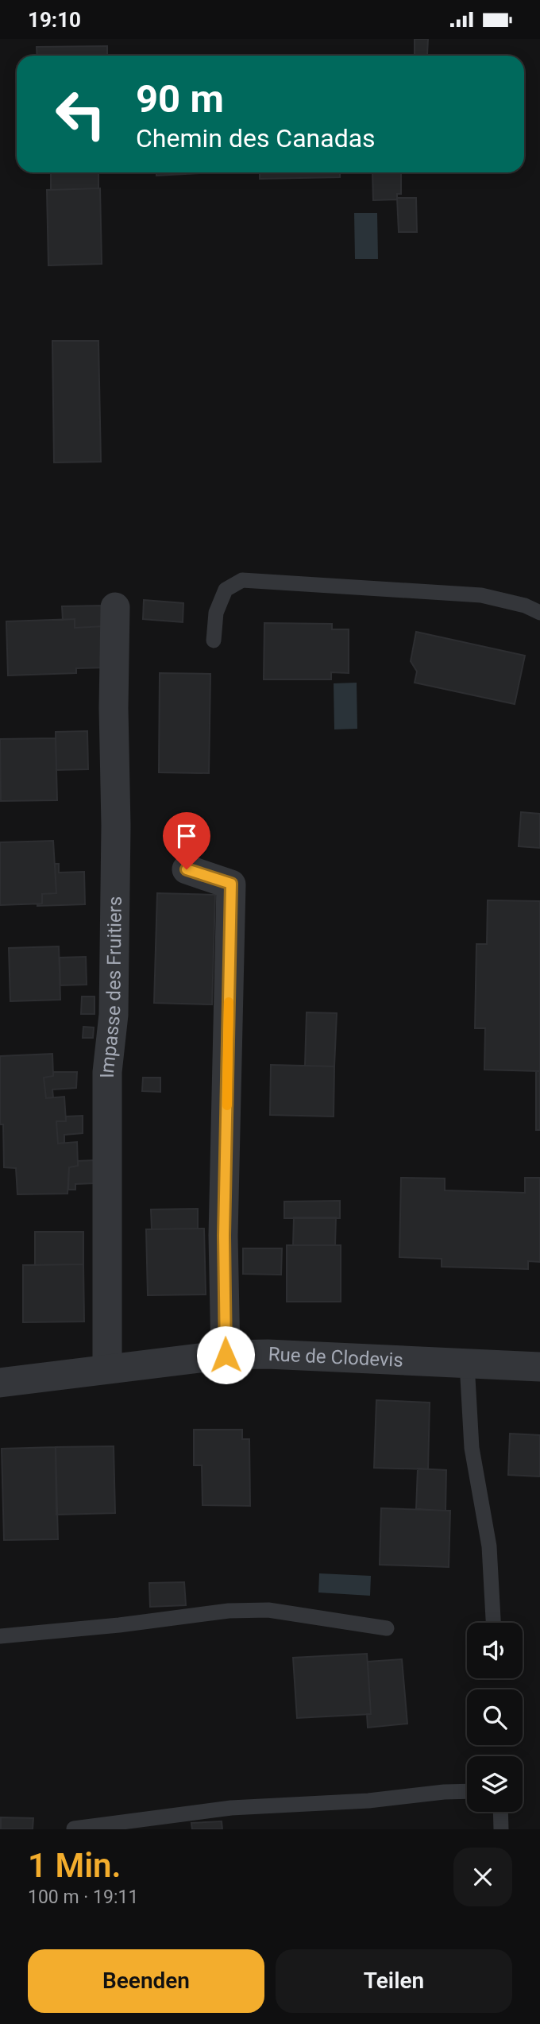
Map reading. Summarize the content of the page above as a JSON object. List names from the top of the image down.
{
  "streets": {
    "street": ["Impasse des Fruitiers", "Rue de Clodevis"]
  },
  "crossings": [
    ["Impasse des Fruitiers", "Rue de Clodevis"]
  ],
  "page": {
    "status": "19:10",
    "turn": ["90 m", "Chemin des Canadas"],
    "heading": ["1 Min.", "100 m · 19:11"],
    "buttons": ["Beenden", "Teilen"]
  }
}
